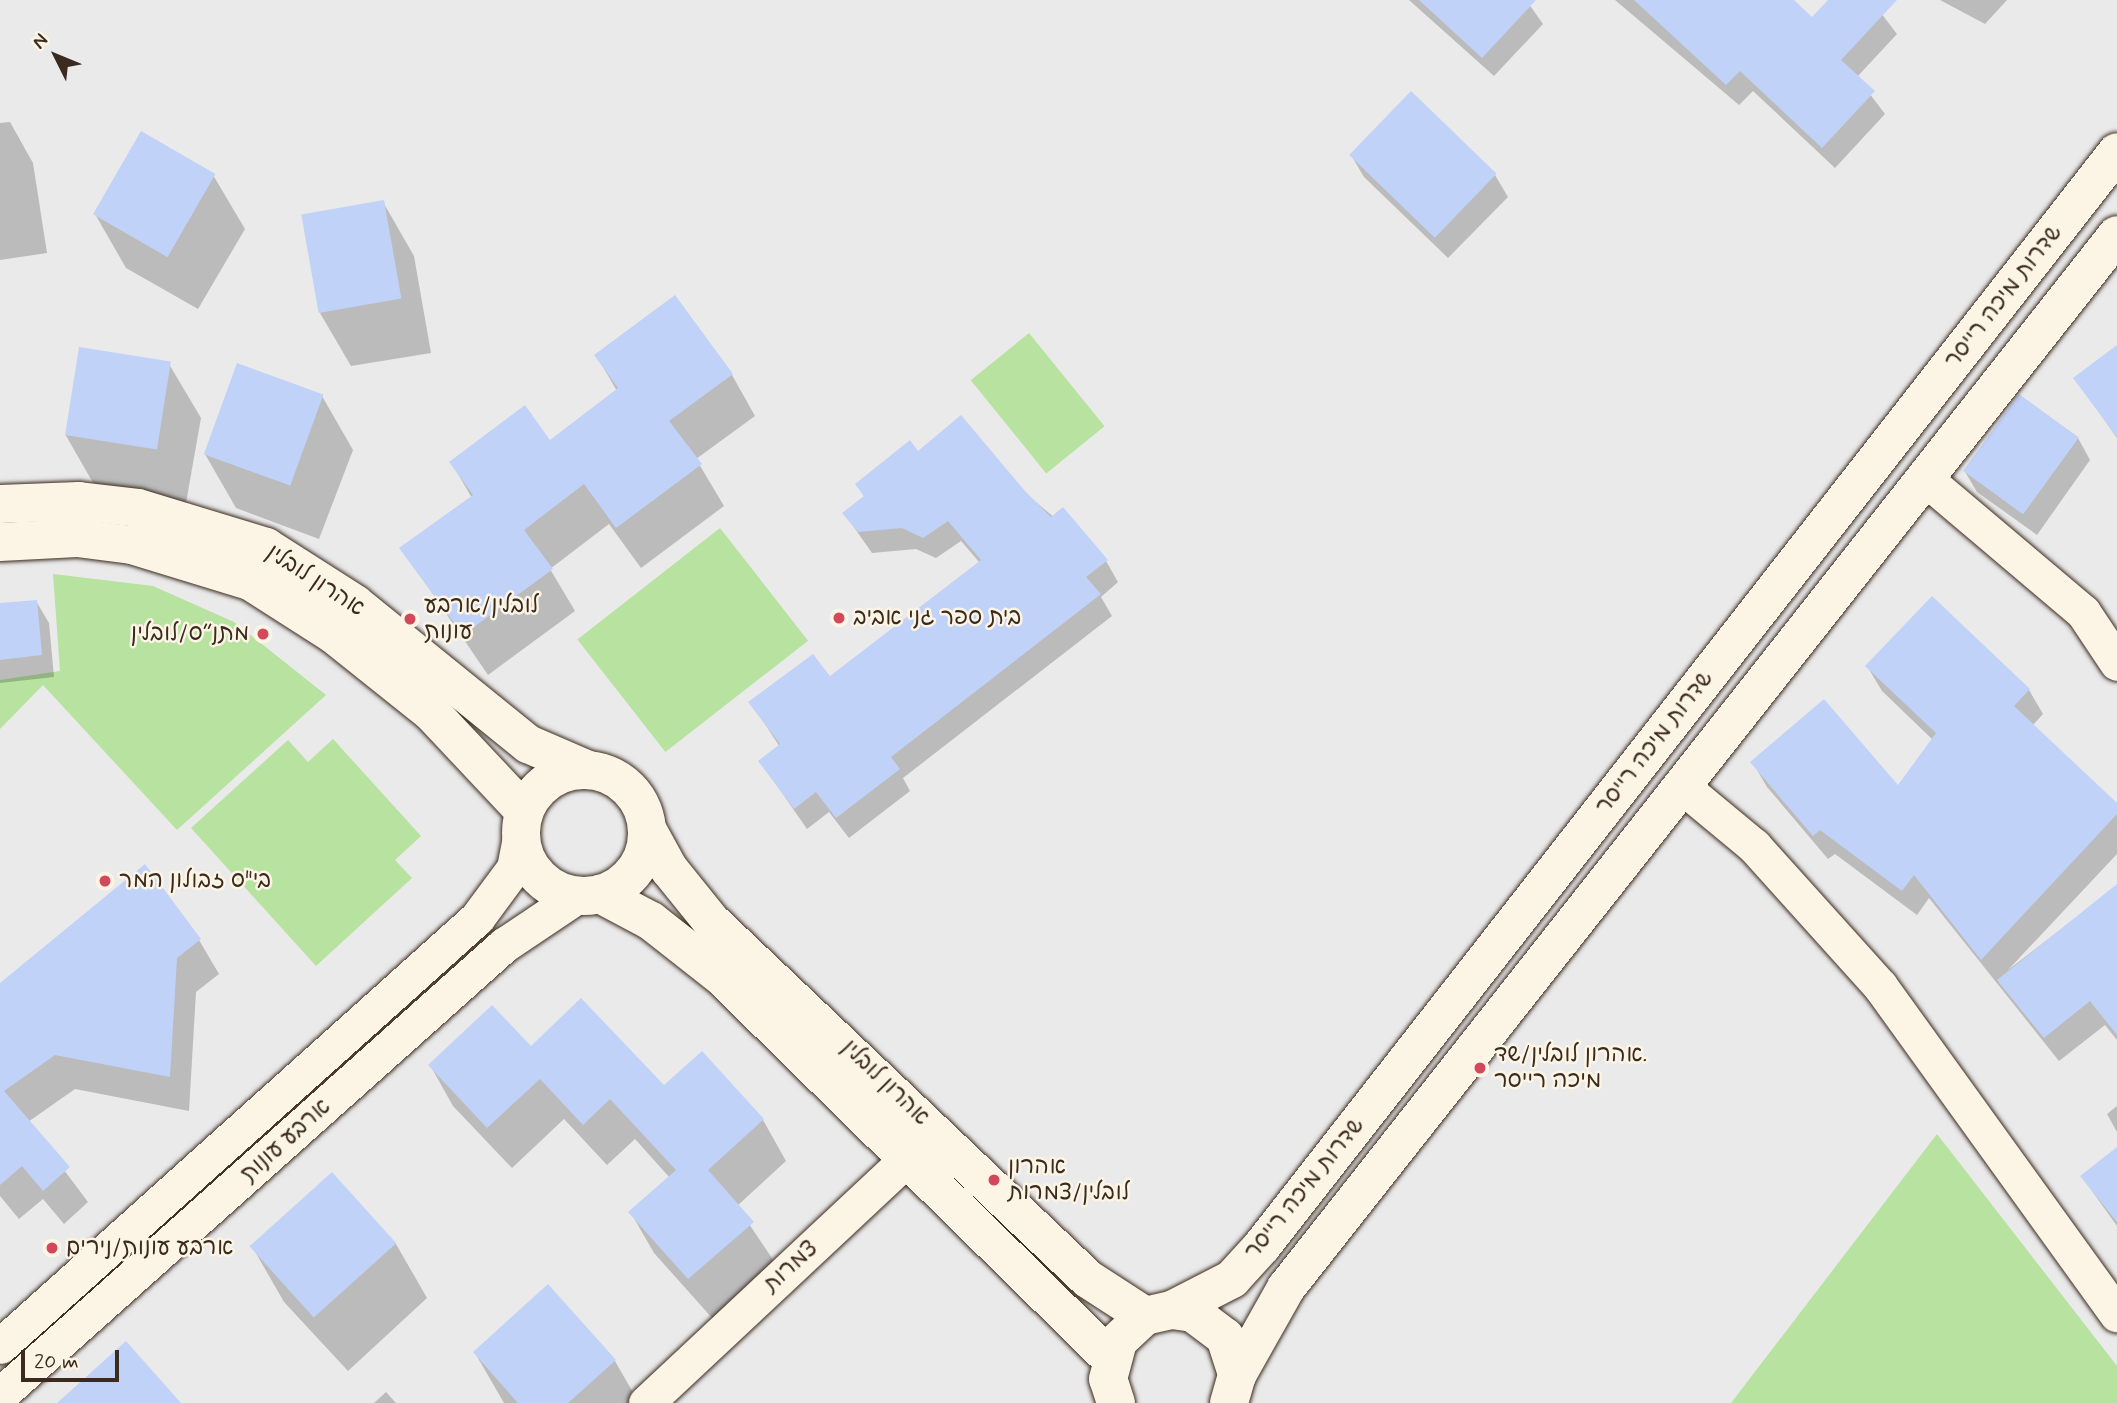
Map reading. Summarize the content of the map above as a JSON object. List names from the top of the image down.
{
  "streets": {
    "street": [
      "שדרות מיכה רייסר",
      "אהרון לובלין",
      "ארבע עונות",
      "צמרות"
    ]
  },
  "crossings": [
    ["שדרות מיכה רייסר", "אהרון לובלין"],
    ["אהרון לובלין", "ארבע עונות"],
    ["אהרון לובלין", "צמרות"]
  ],
  "places": [
    "בית ספר גני אביב",
    "לובלין/ארבע עונות",
    "מתנ״ס/לובלין",
    "בי\"ס זבולון המר",
    "אהרון לובלין/שד. מיכה רייסר",
    "אהרון לובלין/צמרות",
    "ארבע עונות/נירים"
  ],
  "scale_bar": "20 m",
  "north": "top left"
}
